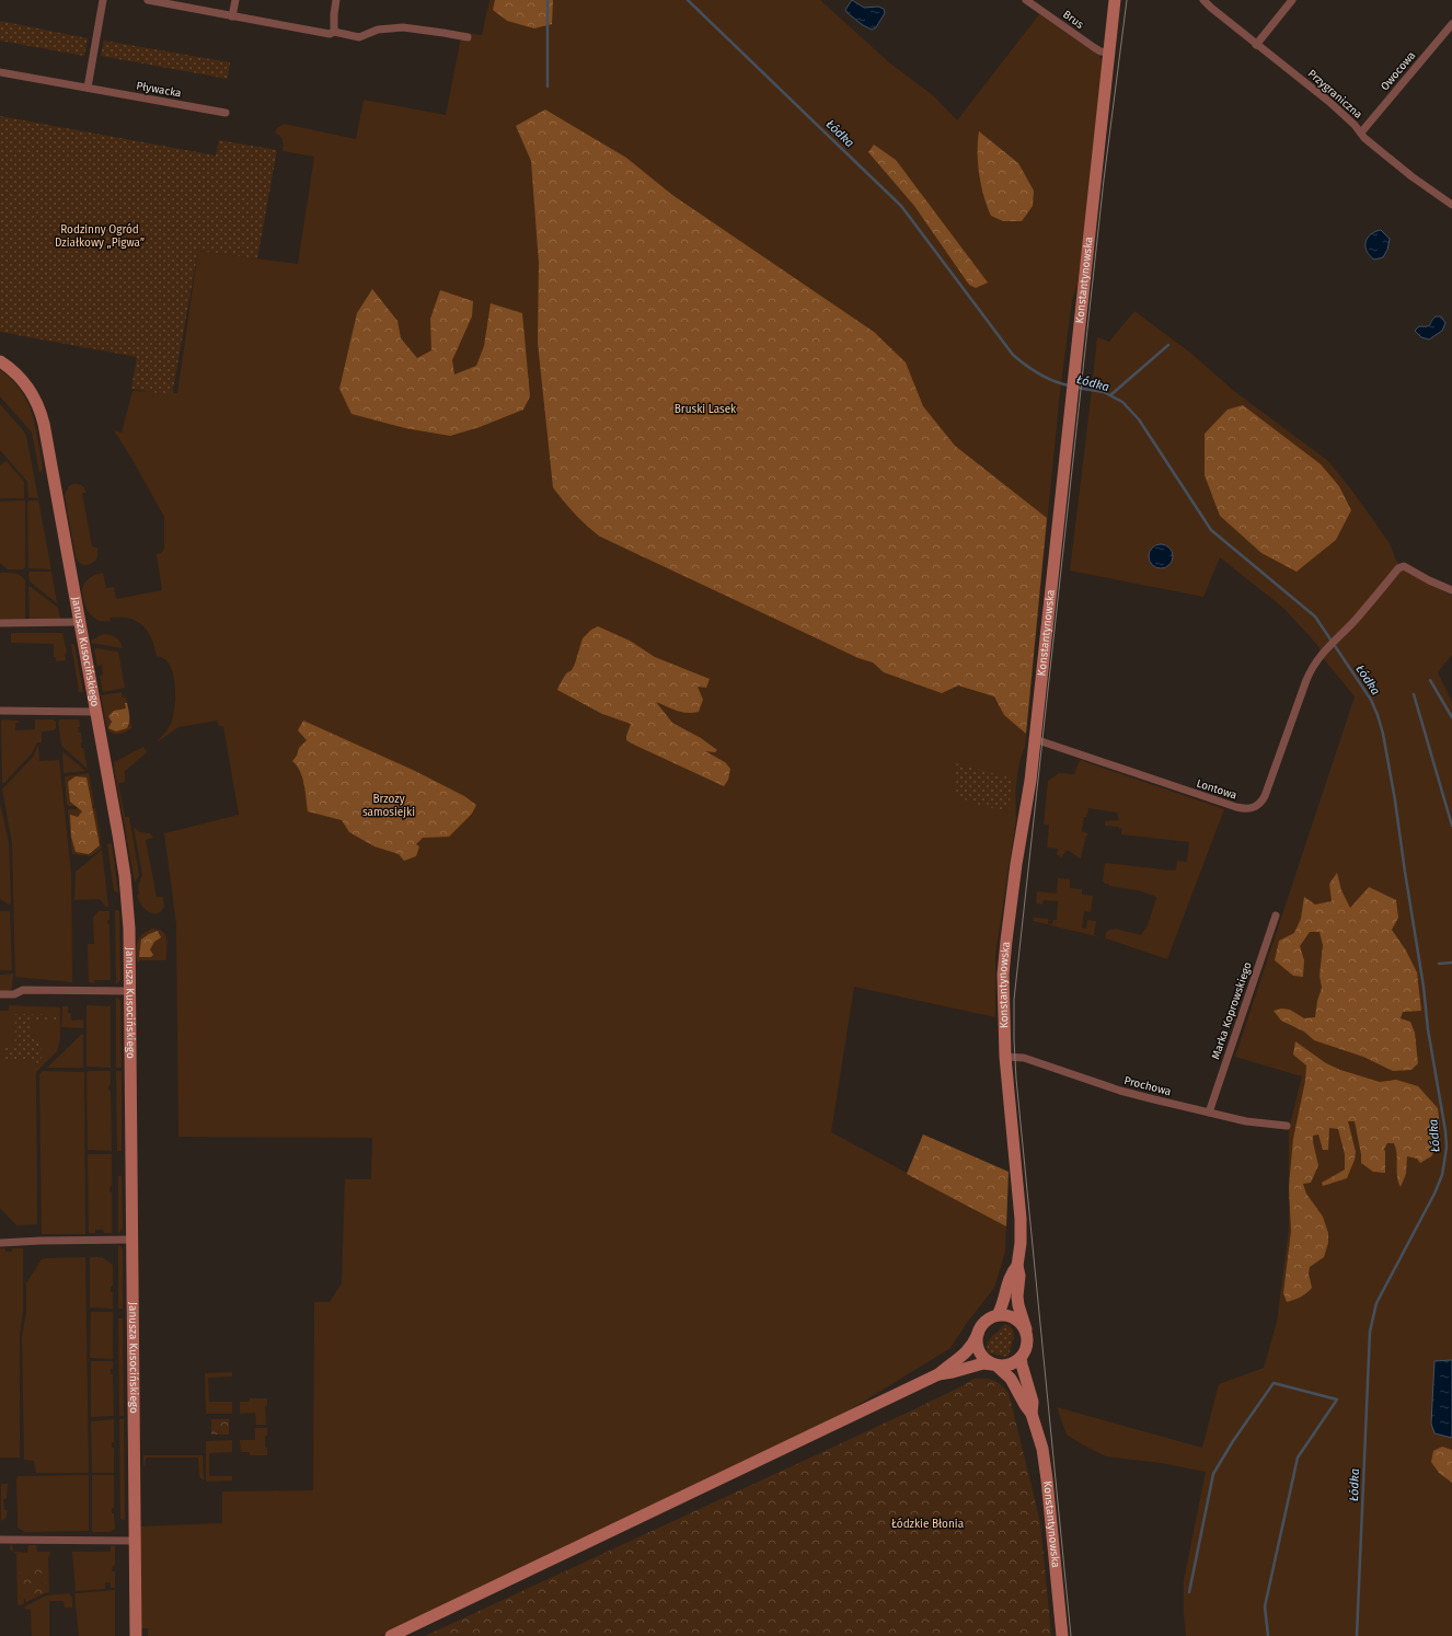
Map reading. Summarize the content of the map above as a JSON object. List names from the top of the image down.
{
  "streets": {
    "street": [
      "Brus",
      "Owocowa",
      "Pływacka",
      "Przygraniczna",
      "Konstantynowska",
      "Janusza Kusocińskiego",
      "Lontowa",
      "Marka Koprowskiego",
      "Prochowa"
    ]
  },
  "crossings": [
    ["Brus", "Konstantynowska"],
    ["Owocowa", "Przygraniczna"],
    ["Konstantynowska", "Lontowa"],
    ["Konstantynowska", "Prochowa"],
    ["Marka Koprowskiego", "Prochowa"]
  ],
  "water": ["Łódka"],
  "parks": [
    "Rodzinny Ogród Działkowy „Pigwa”",
    "Bruski Lasek",
    "Brzozy samosiejki",
    "Łódzkie Błonia"
  ]
}
